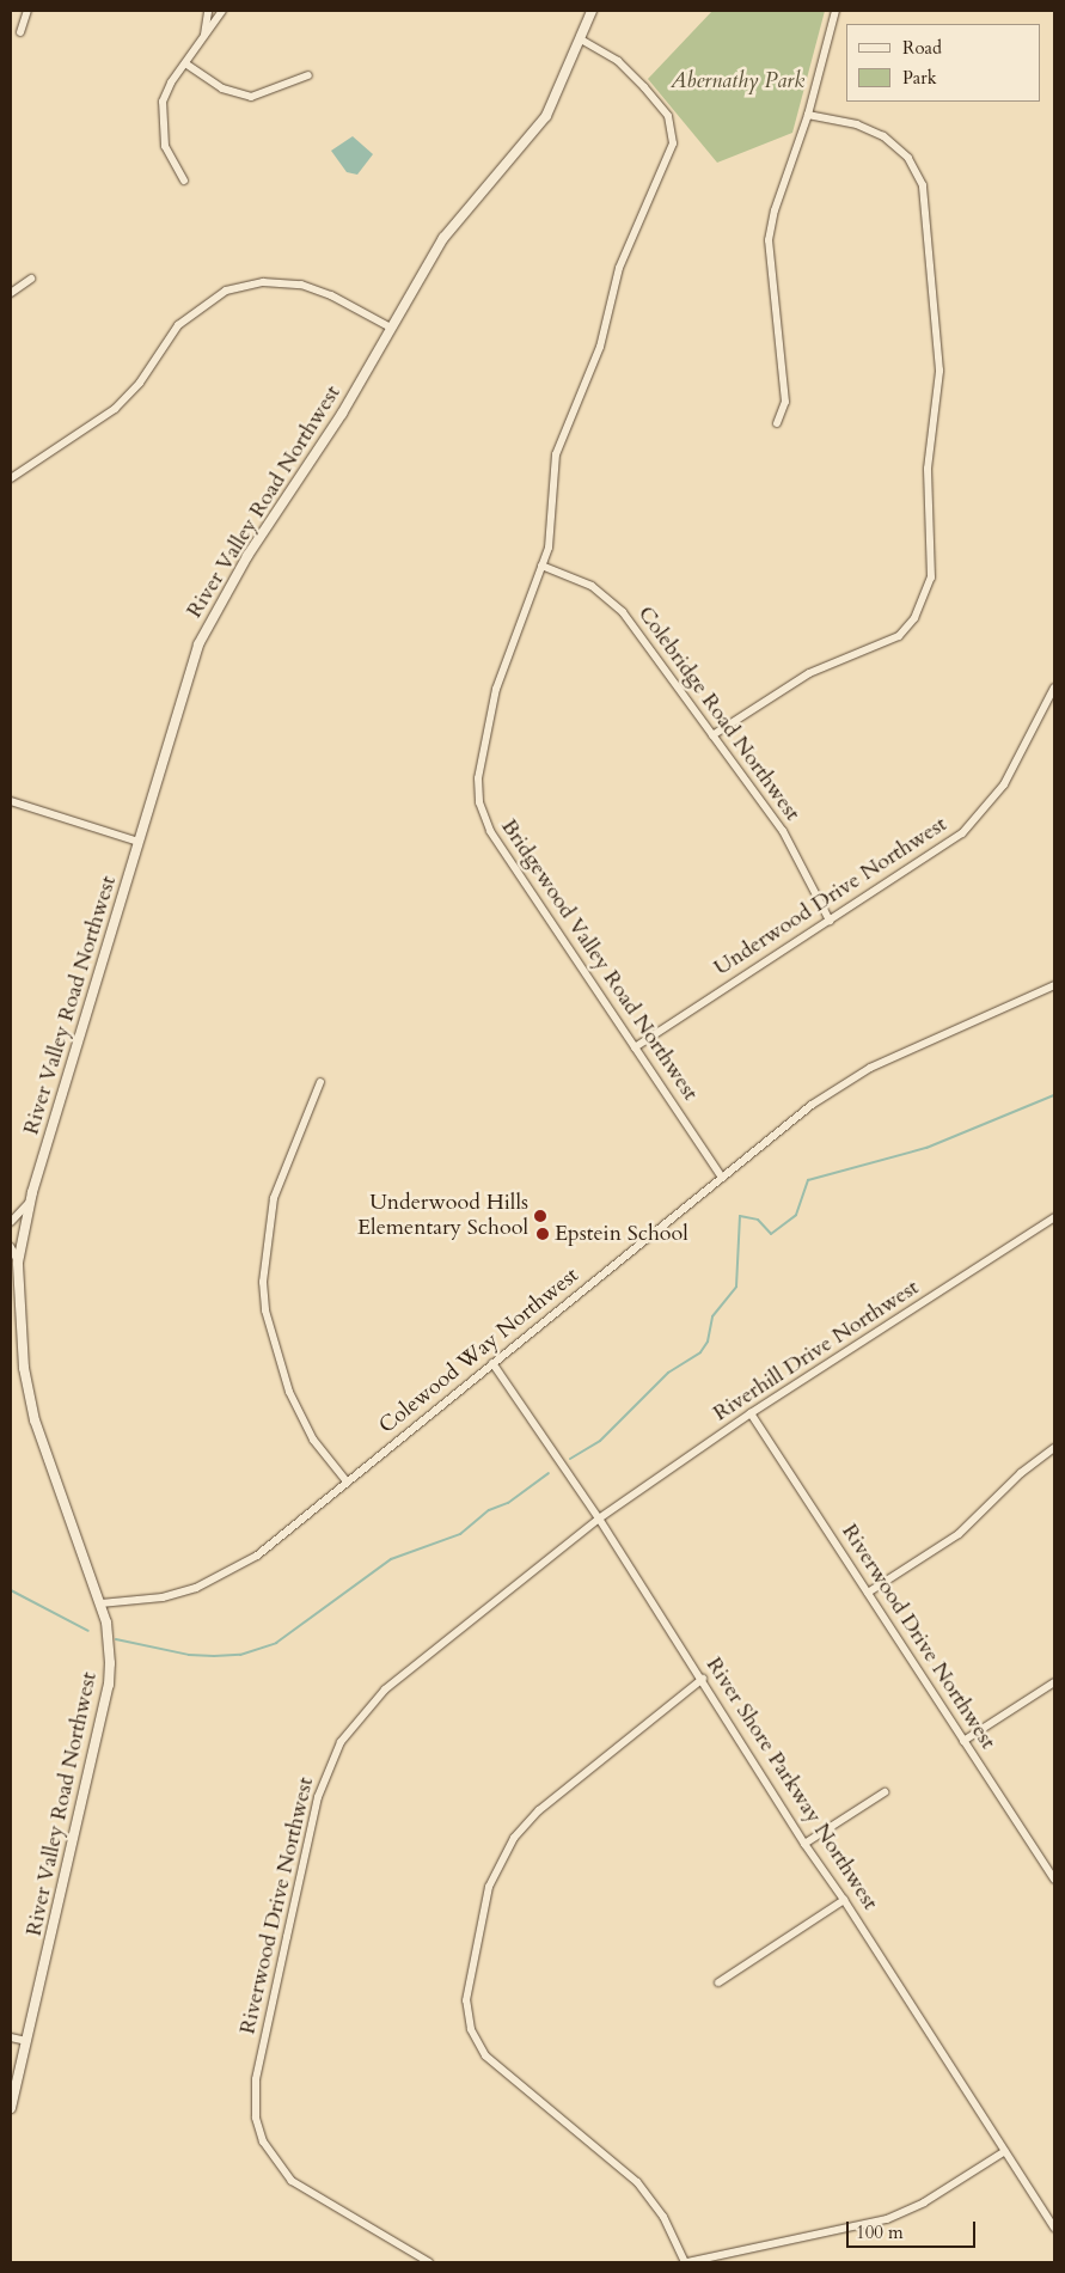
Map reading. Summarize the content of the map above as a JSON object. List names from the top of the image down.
{
  "streets": {
    "street": [
      "River Valley Road Northwest",
      "Colebridge Road Northwest",
      "Underwood Drive Northwest",
      "Bridgewood Valley Road Northwest",
      "Colewood Way Northwest",
      "Riverhill Drive Northwest",
      "Riverwood Drive Northwest",
      "River Shore Parkway Northwest"
    ]
  },
  "crossings": [
    ["River Valley Road Northwest", "Bridgewood Valley Road Northwest"],
    ["River Valley Road Northwest", "Colewood Way Northwest"],
    ["Colebridge Road Northwest", "Underwood Drive Northwest"],
    ["Colebridge Road Northwest", "Bridgewood Valley Road Northwest"],
    ["Underwood Drive Northwest", "Bridgewood Valley Road Northwest"],
    ["Bridgewood Valley Road Northwest", "Colewood Way Northwest"],
    ["Colewood Way Northwest", "River Shore Parkway Northwest"],
    ["Riverhill Drive Northwest", "Riverwood Drive Northwest"],
    ["Riverhill Drive Northwest", "River Shore Parkway Northwest"],
    ["Riverwood Drive Northwest", "River Shore Parkway Northwest"]
  ],
  "parks": ["Abernathy Park"],
  "places": ["Underwood Hills Elementary School", "Epstein School"],
  "legend": ["Road", "Park"],
  "scale_bar": "100 m"
}
